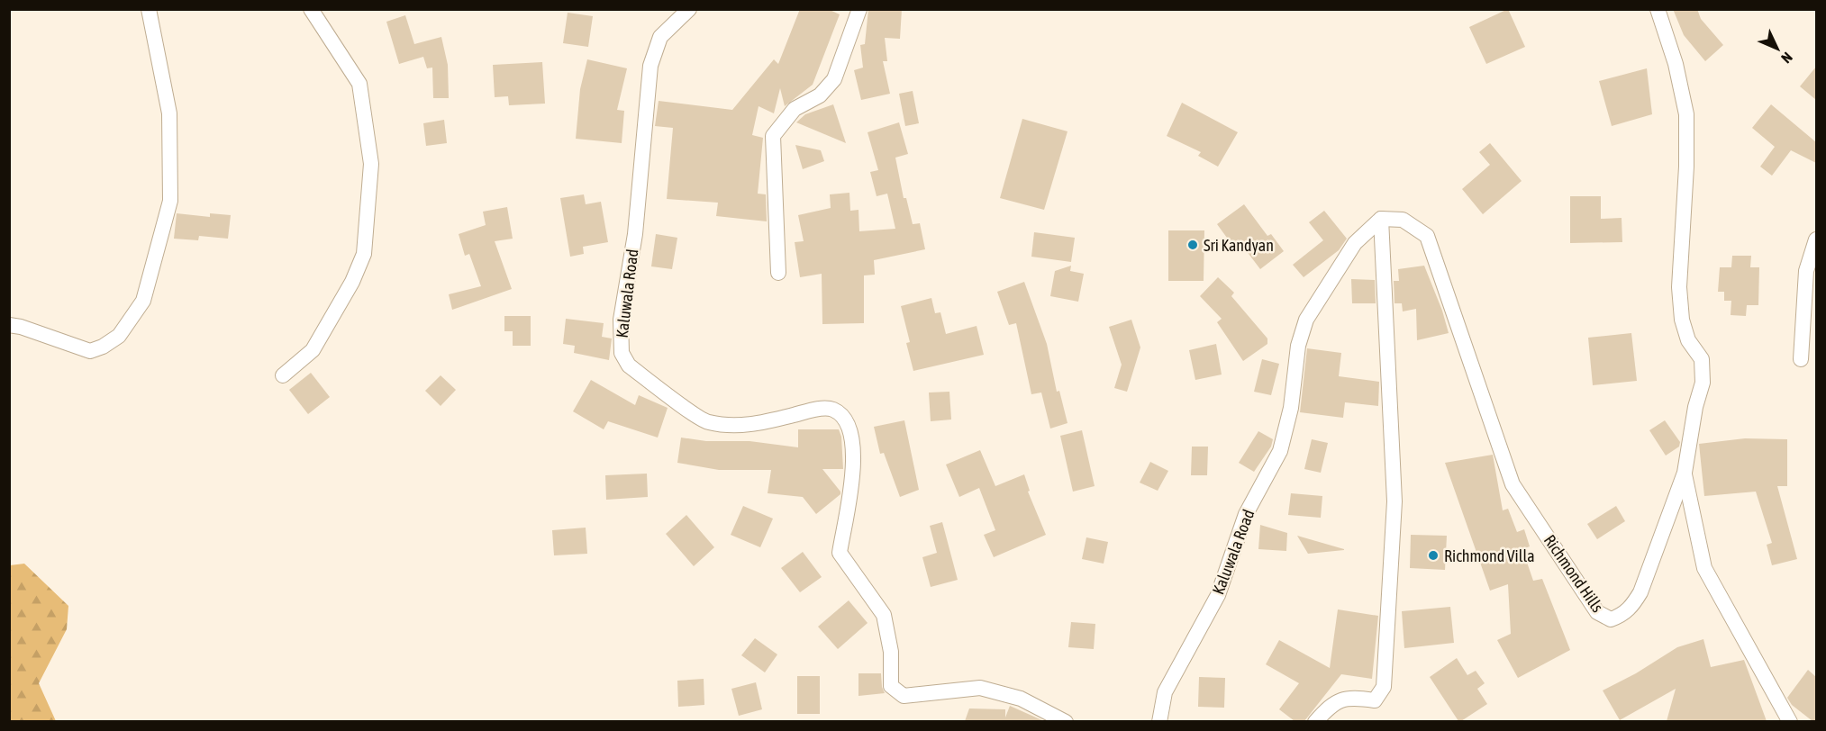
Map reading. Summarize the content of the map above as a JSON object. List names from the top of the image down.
{
  "streets": {
    "street": ["Kaluwala Road", "Richmond Hills"]
  },
  "crossings": [
    ["Kaluwala Road", "Richmond Hills"]
  ],
  "places": ["Sri Kandyan", "Richmond Villa"],
  "north": "bottom right"
}
